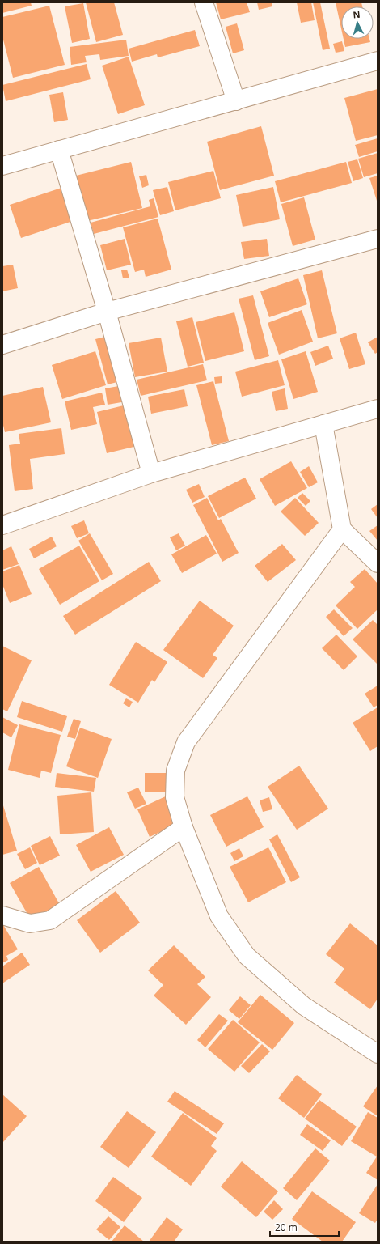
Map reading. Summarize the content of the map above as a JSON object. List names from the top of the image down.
{
  "scale_bar": "20 m",
  "north": "top"
}
